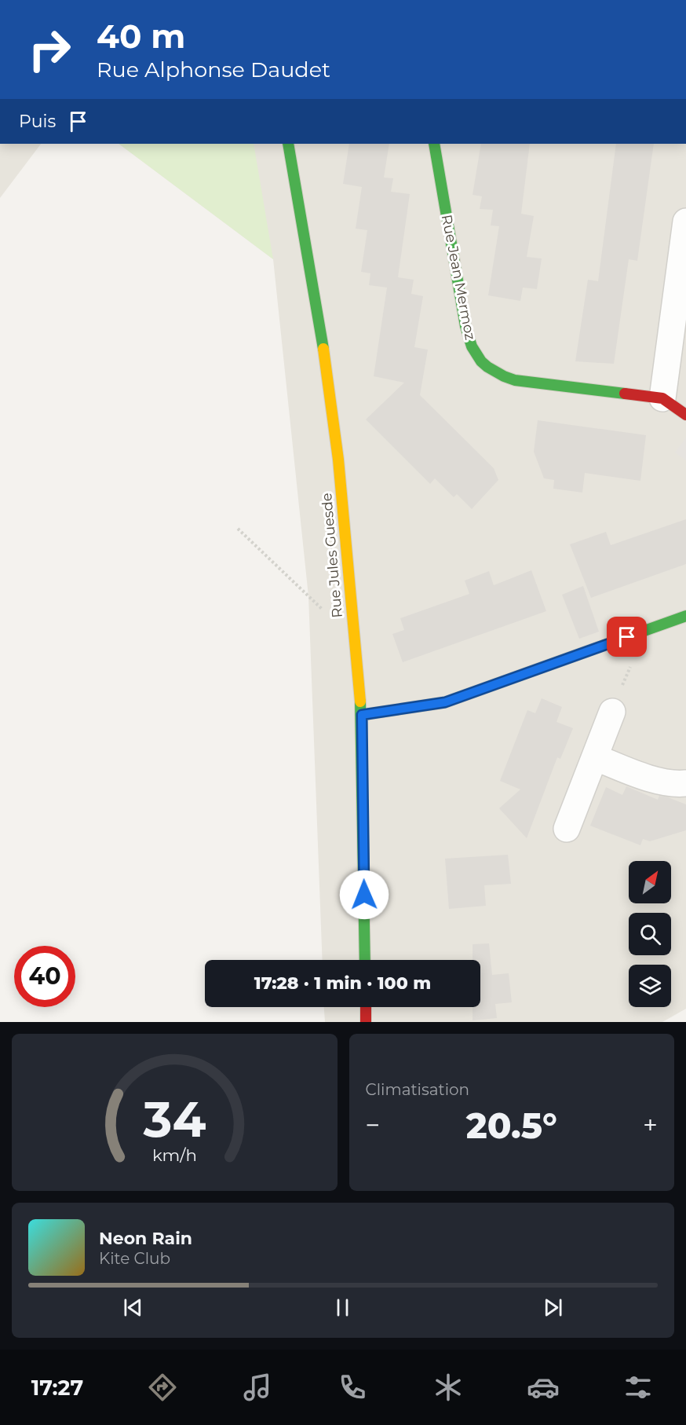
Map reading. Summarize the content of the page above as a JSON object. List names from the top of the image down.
{
  "streets": {
    "street": ["Rue Jean Mermoz", "Rue Jules Guesde"]
  },
  "north": "top right",
  "page": {
    "turn": ["40 m", "Rue Alphonse Daudet"],
    "then": "Puis",
    "limit": "40",
    "trip": "17:28 · 1 min · 100 m",
    "tile": "Climatisation",
    "heat": ["−", "20.5°", "+"],
    "song": ["Neon Rain", "Kite Club"],
    "tabs": "17:27",
    "gauge": ["34", "km/h"]
  }
}
